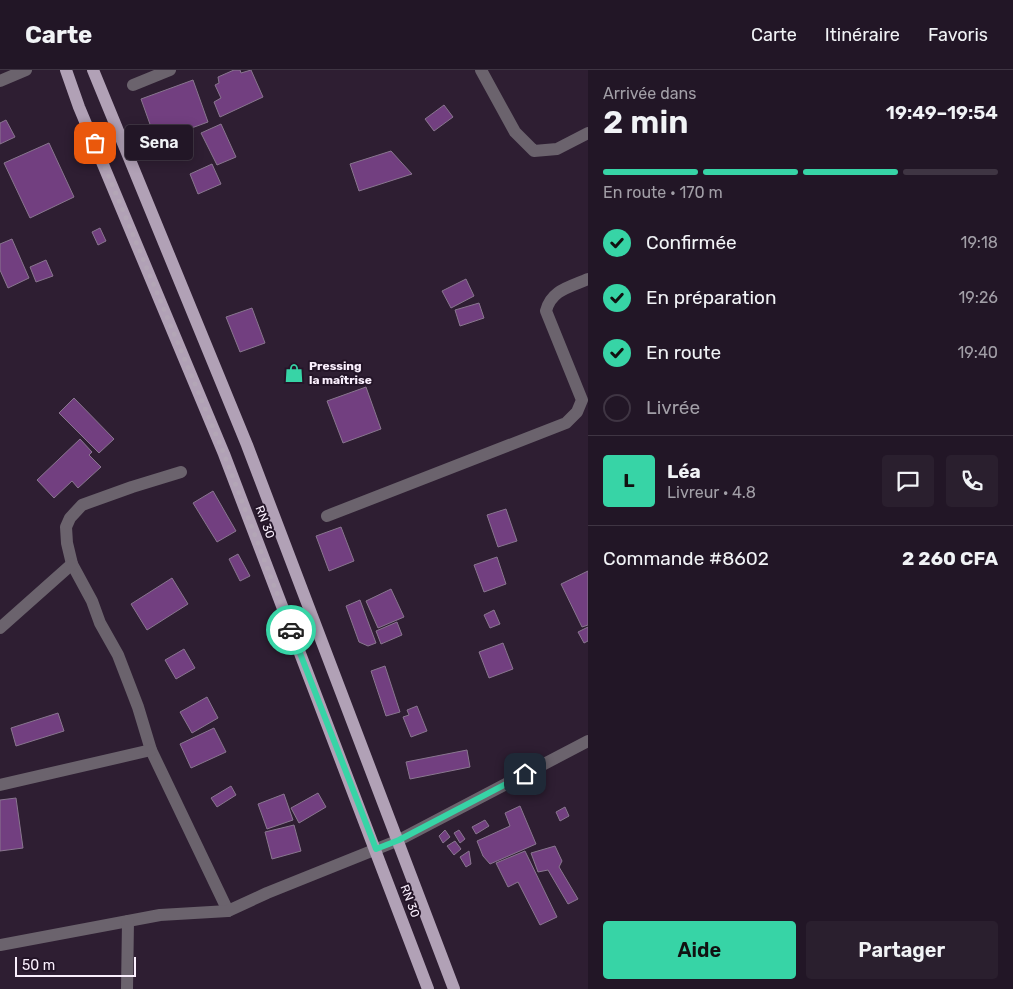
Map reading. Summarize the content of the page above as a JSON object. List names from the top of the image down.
{
  "streets": {
    "main road": ["RN 30"]
  },
  "places": {
    "other": ["Sena"],
    "shop": ["Pressing la maîtrise"]
  },
  "scale_bar": "50 m",
  "page": {
    "header": "Carte",
    "nav": ["Carte", "Itinéraire", "Favoris"],
    "heading": ["2 min", "Arrivée dans", "19:49–19:54"],
    "panel": [
      "Léa",
      "Livreur · 4.8",
      "Commande #8602",
      "2 260 CFA"
    ],
    "bubble": "Sena",
    "bar": "En route · 170 m",
    "list": [
      ["Confirmée", "19:18"],
      ["En préparation", "19:26"],
      ["En route", "19:40"],
      "Livrée"
    ],
    "round": "L",
    "buttons": ["Aide", "Partager"],
    "scale": "50 m"
  }
}
